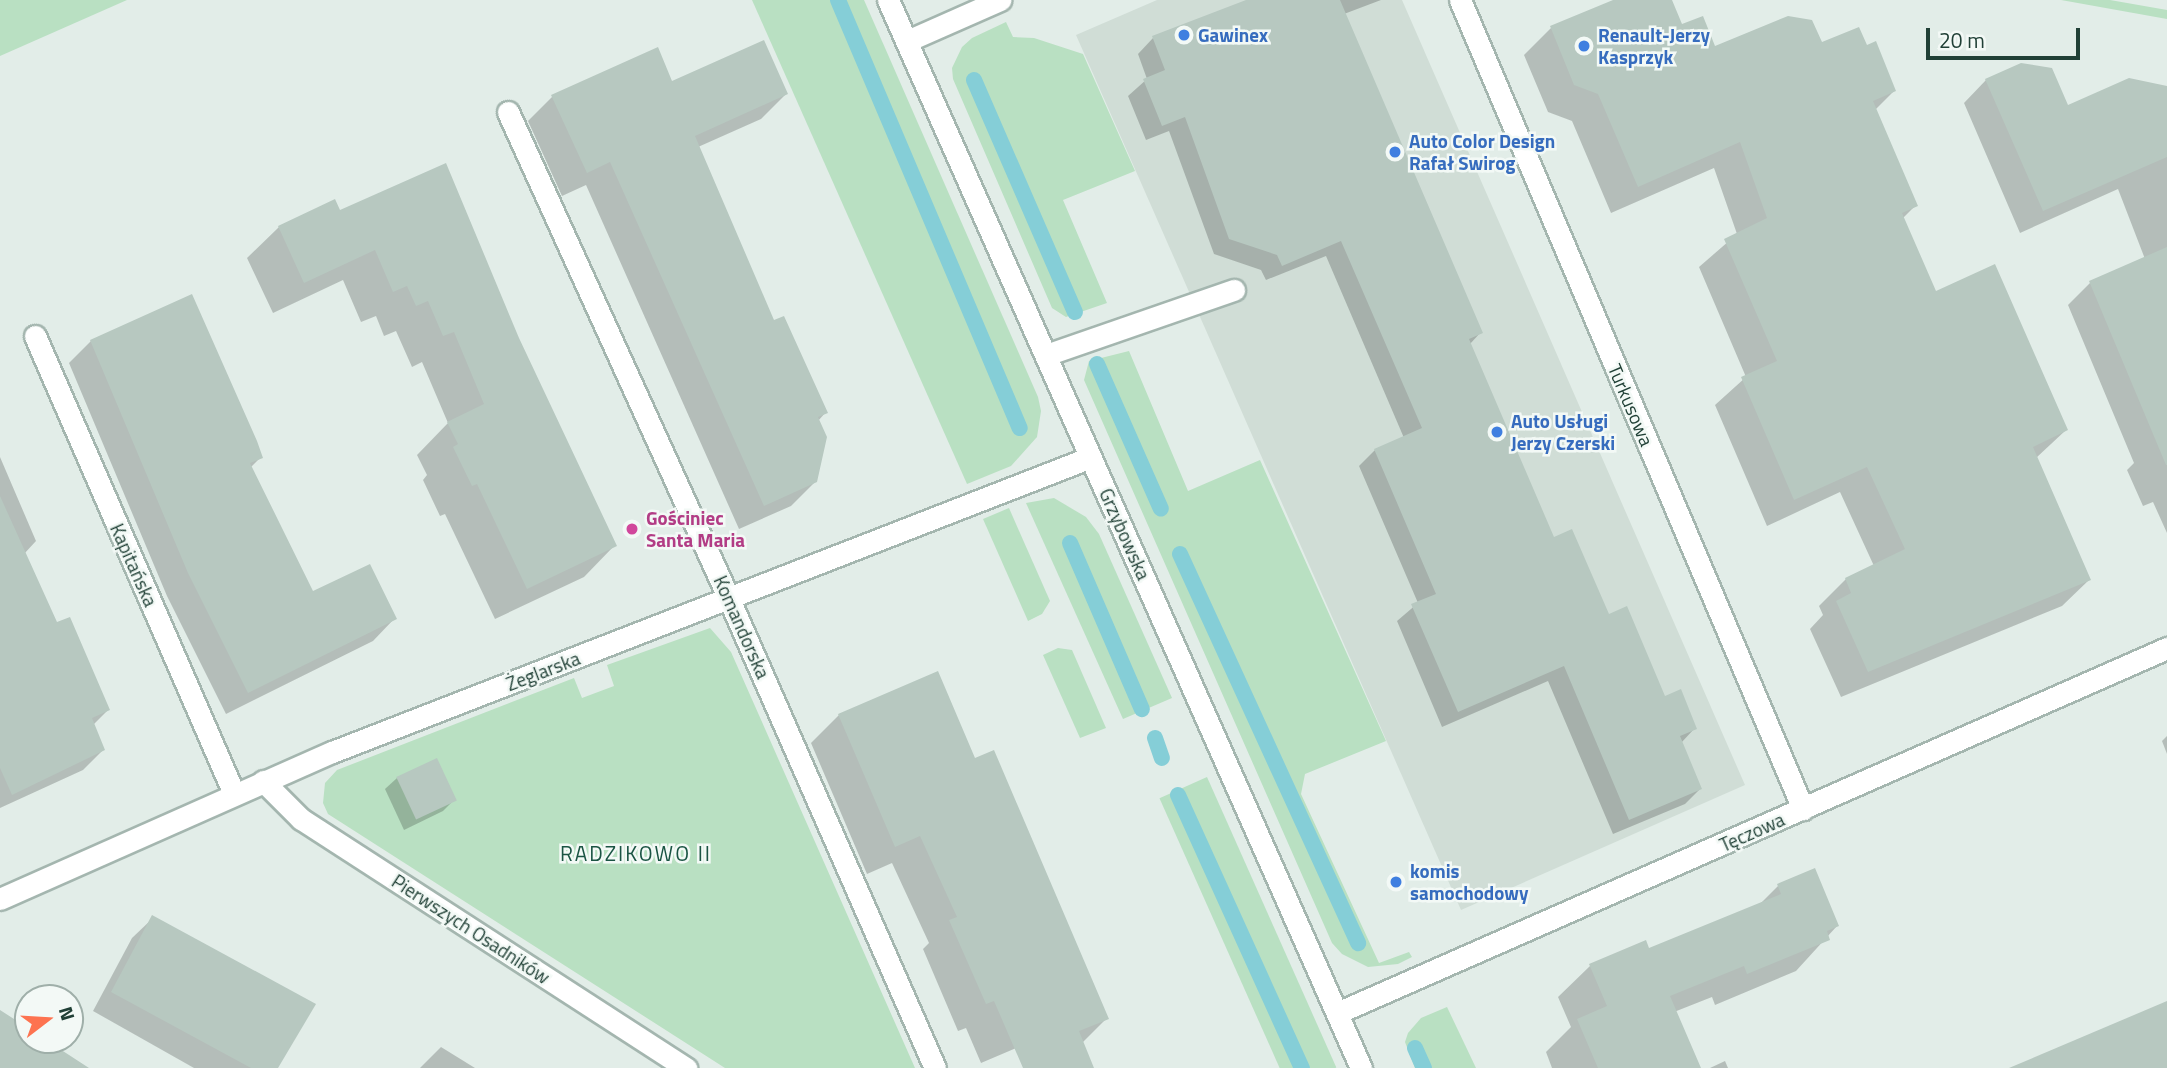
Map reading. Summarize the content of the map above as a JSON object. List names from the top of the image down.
{
  "streets": {
    "street": [
      "Turkusowa",
      "Grzybowska",
      "Kapitańska",
      "Komandorska",
      "Żeglarska",
      "Tęczowa",
      "Pierwszych Osadników"
    ]
  },
  "crossings": [
    ["Turkusowa", "Tęczowa"],
    ["Grzybowska", "Żeglarska"],
    ["Grzybowska", "Tęczowa"],
    ["Kapitańska", "Żeglarska"],
    ["Komandorska", "Żeglarska"],
    ["Żeglarska", "Pierwszych Osadników"]
  ],
  "districts": ["RADZIKOWO II"],
  "places": [
    "Gawinex",
    "Renault-Jerzy Kasprzyk",
    "Auto Color Design Rafał Swirog",
    "Auto Usługi Jerzy Czerski",
    "Gościniec Santa Maria",
    "komis samochodowy"
  ],
  "scale_bar": "20 m",
  "north": "right"
}
